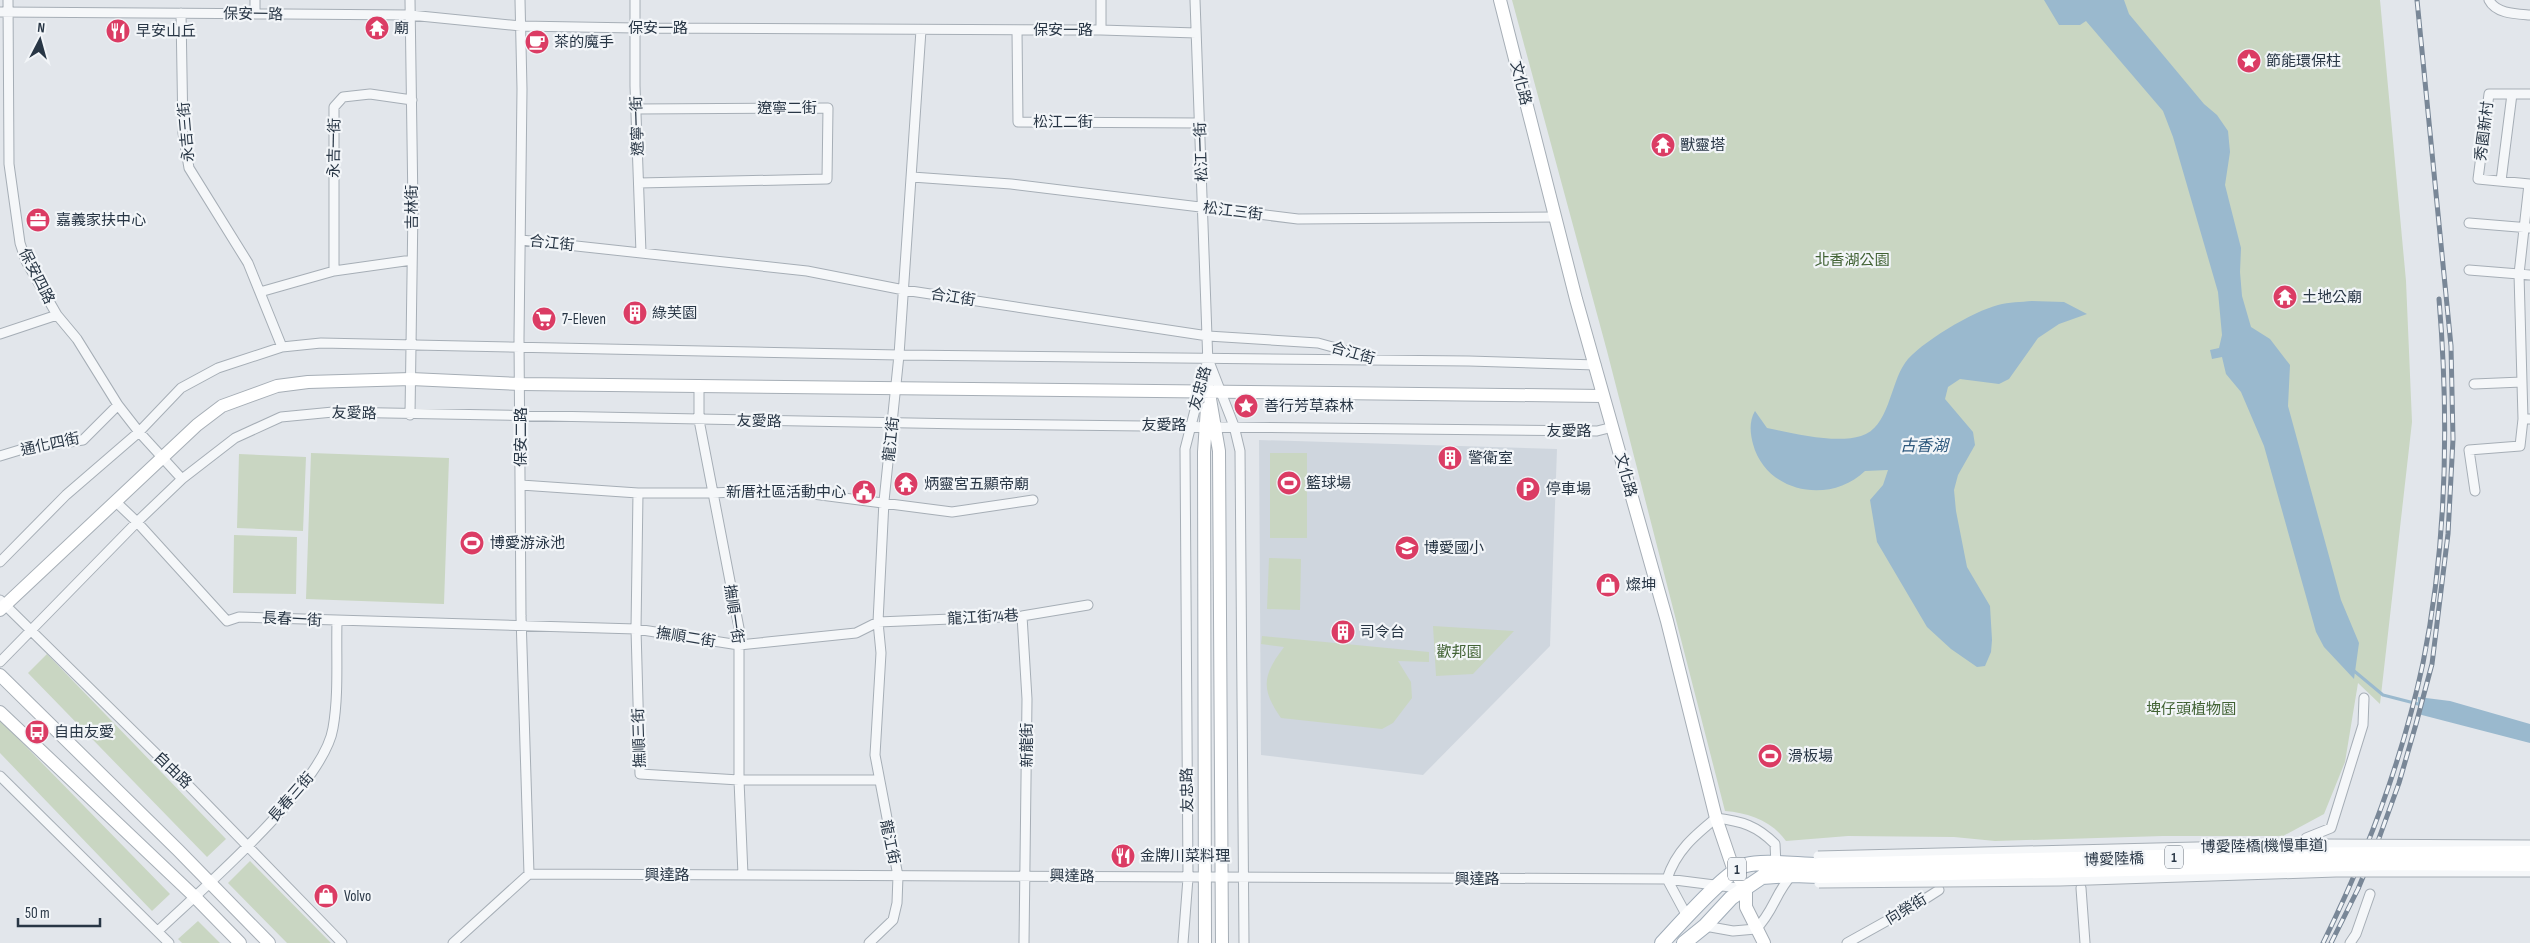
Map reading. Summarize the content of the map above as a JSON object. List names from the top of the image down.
{
  "streets": {
    "main road": ["1", "博愛陸橋"],
    "street": [
      "保安一路",
      "文化路",
      "遼寧二街",
      "松江二街",
      "遼寧一街",
      "秀園新村",
      "永吉三街",
      "永吉一街",
      "松江一街",
      "吉林街",
      "松江三街",
      "合江街",
      "保安四路",
      "友忠路",
      "友愛路",
      "保安二路",
      "龍江街",
      "通化四街",
      "撫順一街",
      "龍江街74巷",
      "長春一街",
      "撫順二街",
      "撫順三街",
      "新龍街",
      "自由路",
      "長春三街",
      "博愛陸橋(機慢車道)",
      "興達路",
      "向榮街"
    ]
  },
  "crossings": [
    ["保安一路", "松江二街"],
    ["保安一路", "遼寧一街"],
    ["保安一路", "永吉三街"],
    ["保安一路", "松江一街"],
    ["保安一路", "吉林街"],
    ["保安一路", "保安四路"],
    ["保安一路", "保安二路"],
    ["保安一路", "龍江街"],
    ["文化路", "松江三街"],
    ["文化路", "友愛路"],
    ["文化路", "1"],
    ["文化路", "興達路"],
    ["遼寧二街", "遼寧一街"],
    ["松江二街", "松江一街"],
    ["遼寧一街", "合江街"],
    ["永吉一街", "吉林街"],
    ["松江一街", "松江三街"],
    ["松江一街", "合江街"],
    ["松江一街", "友忠路"],
    ["松江一街", "友愛路"],
    ["吉林街", "友愛路"],
    ["松江三街", "龍江街"],
    ["合江街", "保安二路"],
    ["合江街", "龍江街"],
    ["保安四路", "友愛路"],
    ["保安四路", "通化四街"],
    ["友忠路", "友愛路"],
    ["友忠路", "興達路"],
    ["友愛路", "保安二路"],
    ["友愛路", "龍江街"],
    ["友愛路", "撫順一街"],
    ["友愛路", "長春一街"],
    ["友愛路", "自由路"],
    ["保安二路", "長春一街"],
    ["保安二路", "撫順二街"],
    ["保安二路", "興達路"],
    ["龍江街", "龍江街74巷"],
    ["龍江街", "撫順二街"],
    ["龍江街", "撫順三街"],
    ["龍江街", "興達路"],
    ["撫順一街", "撫順二街"],
    ["撫順一街", "撫順三街"],
    ["撫順一街", "興達路"],
    ["龍江街74巷", "撫順二街"],
    ["龍江街74巷", "新龍街"],
    ["長春一街", "撫順二街"],
    ["長春一街", "長春三街"],
    ["撫順二街", "撫順三街"],
    ["新龍街", "興達路"],
    ["自由路", "長春三街"],
    ["博愛陸橋(機慢車道)", "1"],
    ["博愛陸橋(機慢車道)", "博愛陸橋"],
    ["1", "博愛陸橋"],
    ["1", "興達路"]
  ],
  "water": ["古香湖"],
  "parks": ["北香湖公園", "歡邦園", "埤仔頭植物園"],
  "places": {
    "temple": [
      "廟",
      "獸靈塔",
      "土地公廟",
      "炳靈宮五顯帝廟"
    ],
    "restaurant": ["早安山丘", "金牌川菜料理"],
    "cafe": ["茶的魔手"],
    "place": ["節能環保柱", "善行芳草森林"],
    "office": ["嘉義家扶中心"],
    "building": ["綠芙園", "警衛室", "司令台"],
    "supermarket": ["7-Eleven"],
    "sports": ["籃球場", "博愛游泳池", "滑板場"],
    "parking": ["停車場"],
    "public building": ["新厝社區活動中心"],
    "school or university": ["博愛國小"],
    "shop": ["燦坤", "Volvo"],
    "bus stop": ["自由友愛"]
  },
  "scale_bar": "50 m",
  "north": "top"
}
